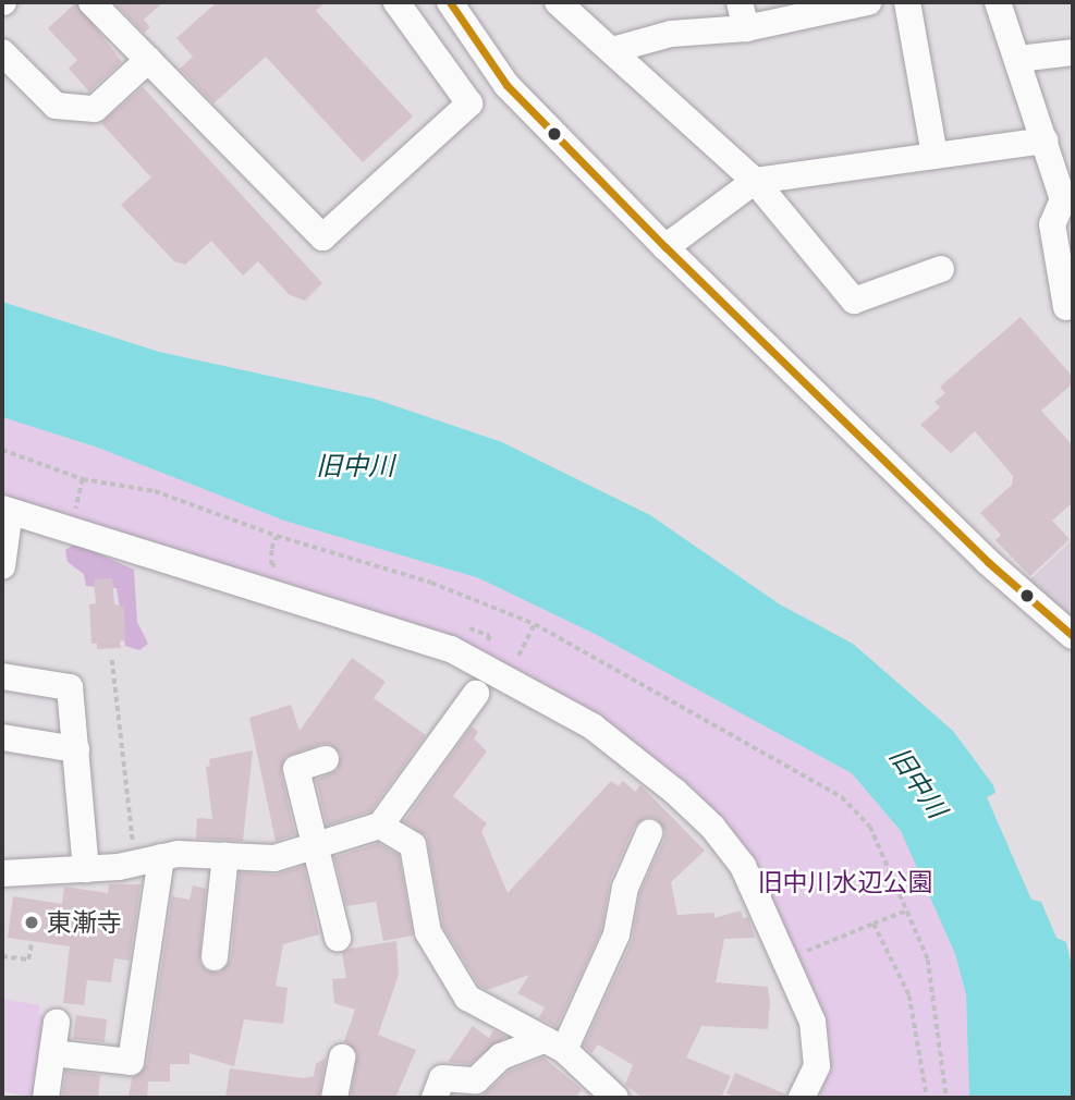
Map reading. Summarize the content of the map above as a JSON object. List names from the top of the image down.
{
  "water": ["旧中川"],
  "parks": ["旧中川水辺公園"],
  "places": ["東漸寺"]
}
